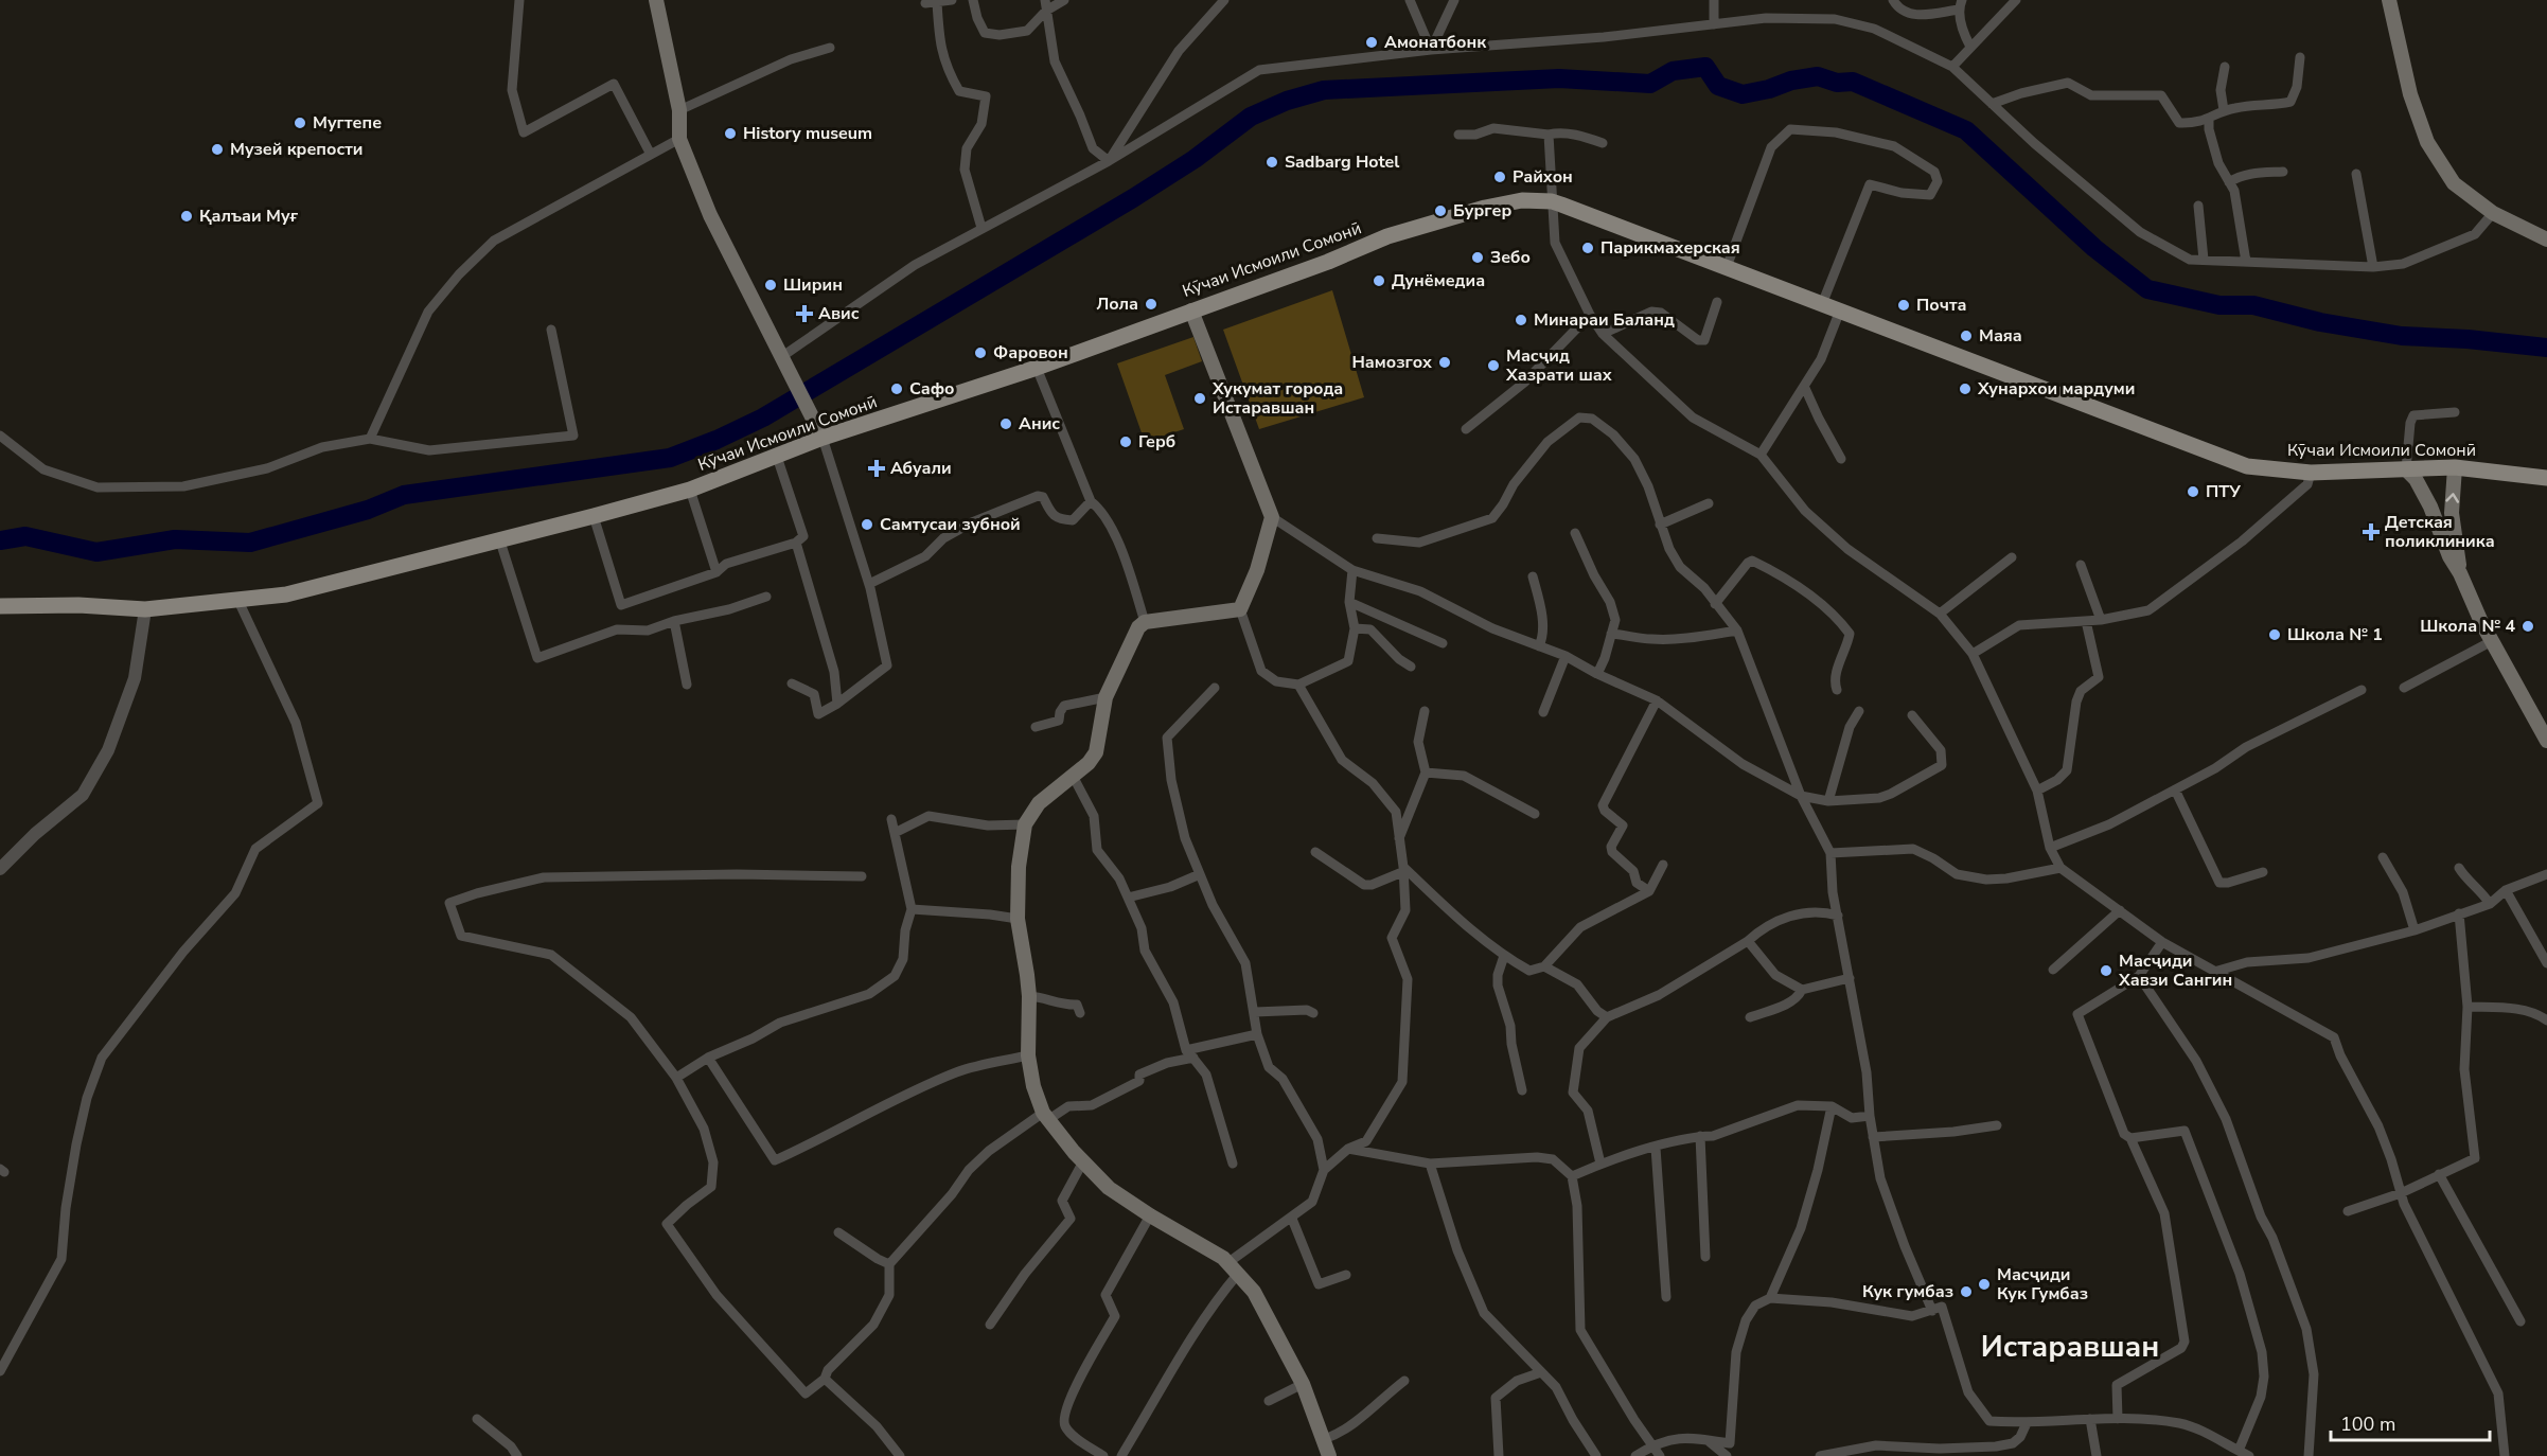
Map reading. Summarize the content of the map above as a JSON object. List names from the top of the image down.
{
  "streets": {
    "main road": ["Кӯчаи Исмоили Сомонӣ"]
  },
  "districts": ["Истаравшан"],
  "places": {
    "other": [
      "Амонатбонк",
      "Мугтепе",
      "History museum",
      "Музей крепости",
      "Sadbarg Hotel",
      "Райхон",
      "Бургер",
      "Қалъаи Муғ",
      "Парикмахерская",
      "Зебо",
      "Дунёмедиа",
      "Ширин",
      "Лола",
      "Почта",
      "Минараи Баланд",
      "Маяа",
      "Фаровон",
      "Намозгох",
      "Масҷид Хазрати шах",
      "Сафо",
      "Хунархои мардуми",
      "Хукумат города Истаравшан",
      "Анис",
      "Герб",
      "ПТУ",
      "Самтусаи зубной",
      "Школа № 4",
      "Школа № 1",
      "Масҷиди Хавзи Сангин",
      "Масҷиди Кук Гумбаз",
      "Кук гумбаз"
    ],
    "health": ["Авис", "Абуали", "Детская поликлиника"]
  },
  "scale_bar": "100 m"
}
